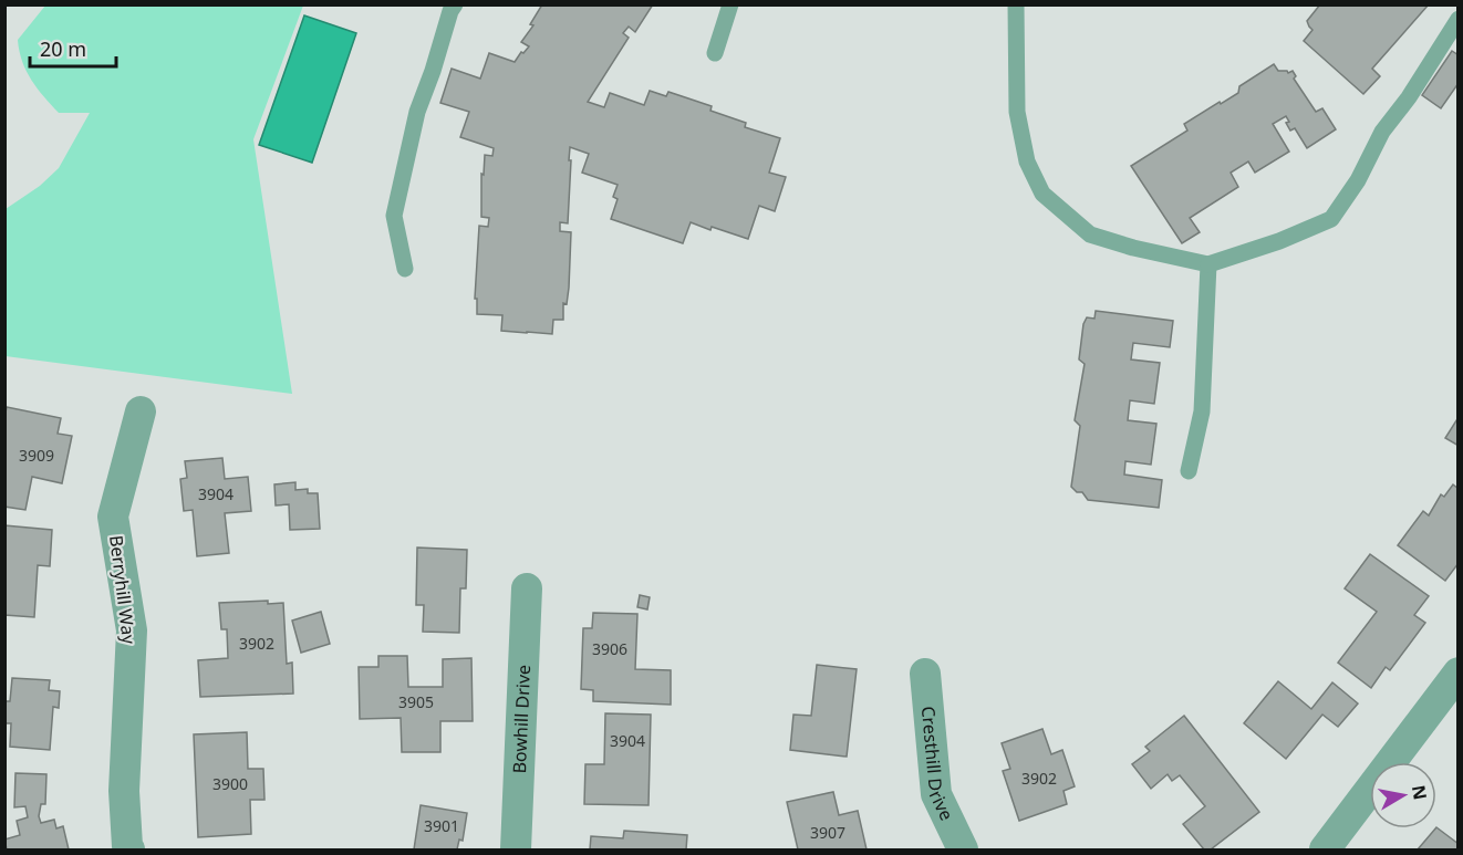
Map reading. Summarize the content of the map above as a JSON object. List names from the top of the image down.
{
  "streets": {
    "street": ["Berryhill Way", "Bowhill Drive", "Cresthill Drive"]
  },
  "house_numbers": [
    "3909",
    "3904",
    "3902",
    "3906",
    "3905",
    "3904",
    "3902",
    "3900",
    "3901",
    "3907"
  ],
  "scale_bar": "20 m",
  "north": "right"
}
